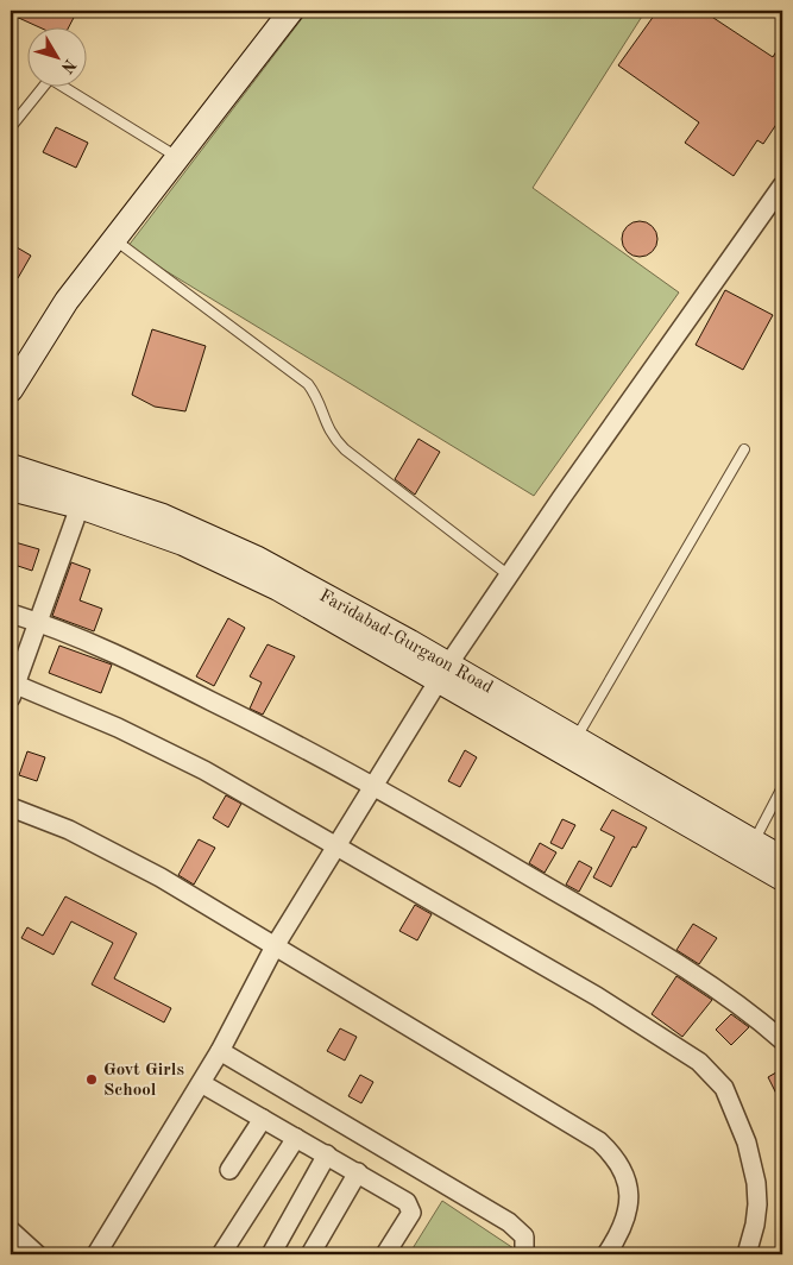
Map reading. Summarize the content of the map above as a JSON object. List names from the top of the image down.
{
  "streets": {
    "main road": ["Faridabad-Gurgaon Road"]
  },
  "places": ["Govt Girls School"],
  "north": "bottom right"
}
